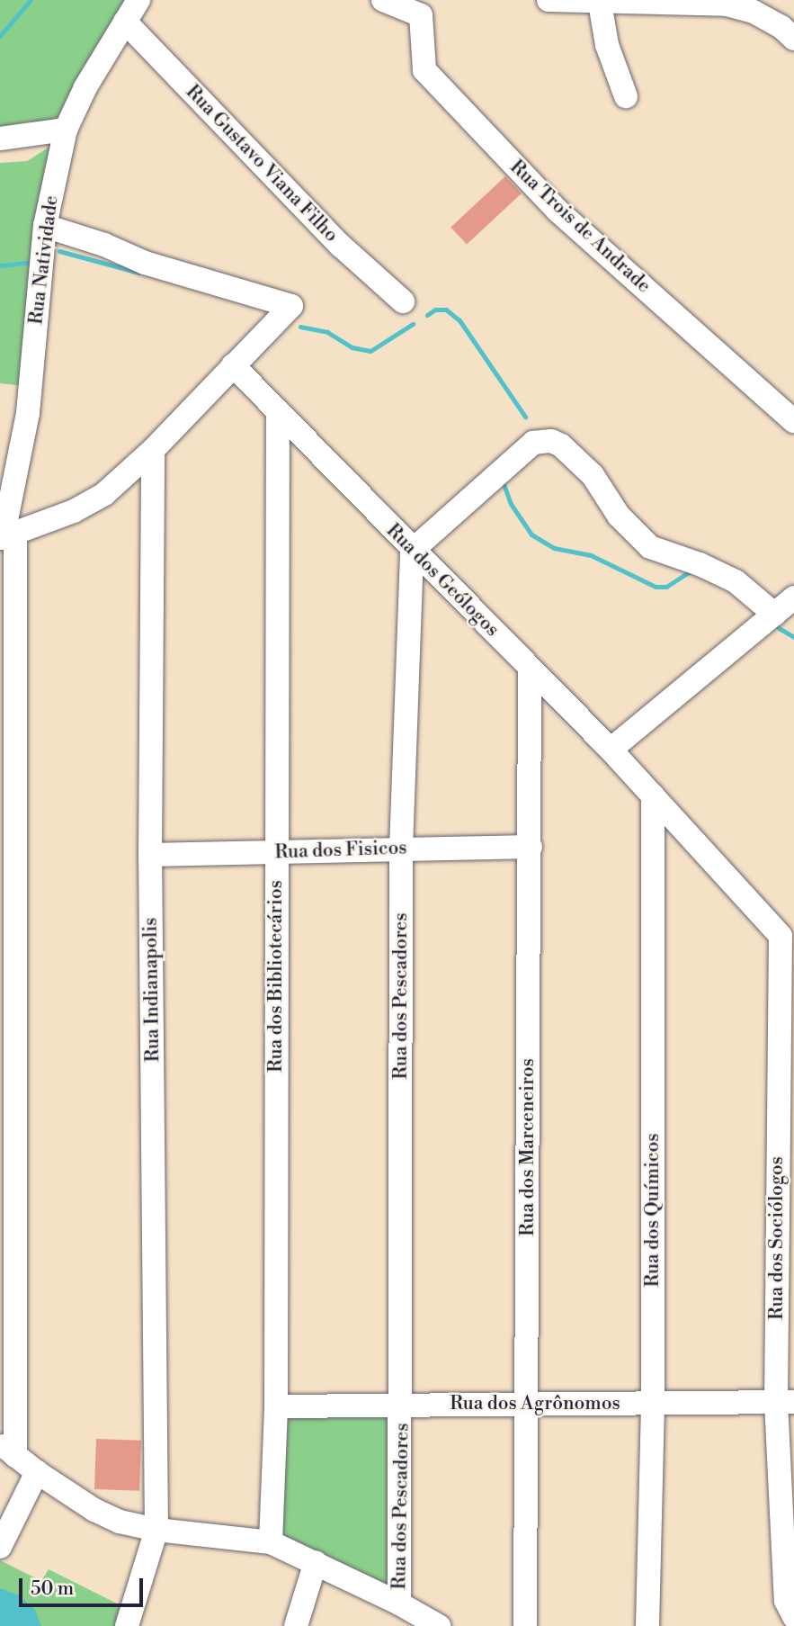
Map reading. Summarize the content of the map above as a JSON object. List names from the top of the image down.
{
  "streets": {
    "street": [
      "Rua Gustavo Viana Filho",
      "Rua Trois de Andrade",
      "Rua Natividade",
      "Rua dos Geólogos",
      "Rua dos Fisicos",
      "Rua dos Bibliotecários",
      "Rua Indianapolis",
      "Rua dos Pescadores",
      "Rua dos Marceneiros",
      "Rua dos Químicos",
      "Rua dos Sociólogos",
      "Rua dos Agrônomos"
    ]
  },
  "crossings": [
    ["Rua Gustavo Viana Filho", "Rua Natividade"],
    ["Rua dos Geólogos", "Rua dos Bibliotecários"],
    ["Rua dos Geólogos", "Rua dos Pescadores"],
    ["Rua dos Geólogos", "Rua dos Marceneiros"],
    ["Rua dos Geólogos", "Rua dos Químicos"],
    ["Rua dos Geólogos", "Rua dos Sociólogos"],
    ["Rua dos Fisicos", "Rua dos Bibliotecários"],
    ["Rua dos Fisicos", "Rua Indianapolis"],
    ["Rua dos Fisicos", "Rua dos Pescadores"],
    ["Rua dos Fisicos", "Rua dos Marceneiros"],
    ["Rua dos Bibliotecários", "Rua dos Agrônomos"],
    ["Rua dos Pescadores", "Rua dos Agrônomos"],
    ["Rua dos Marceneiros", "Rua dos Agrônomos"],
    ["Rua dos Químicos", "Rua dos Sociólogos"],
    ["Rua dos Químicos", "Rua dos Agrônomos"],
    ["Rua dos Sociólogos", "Rua dos Agrônomos"]
  ],
  "scale_bar": "50 m"
}
